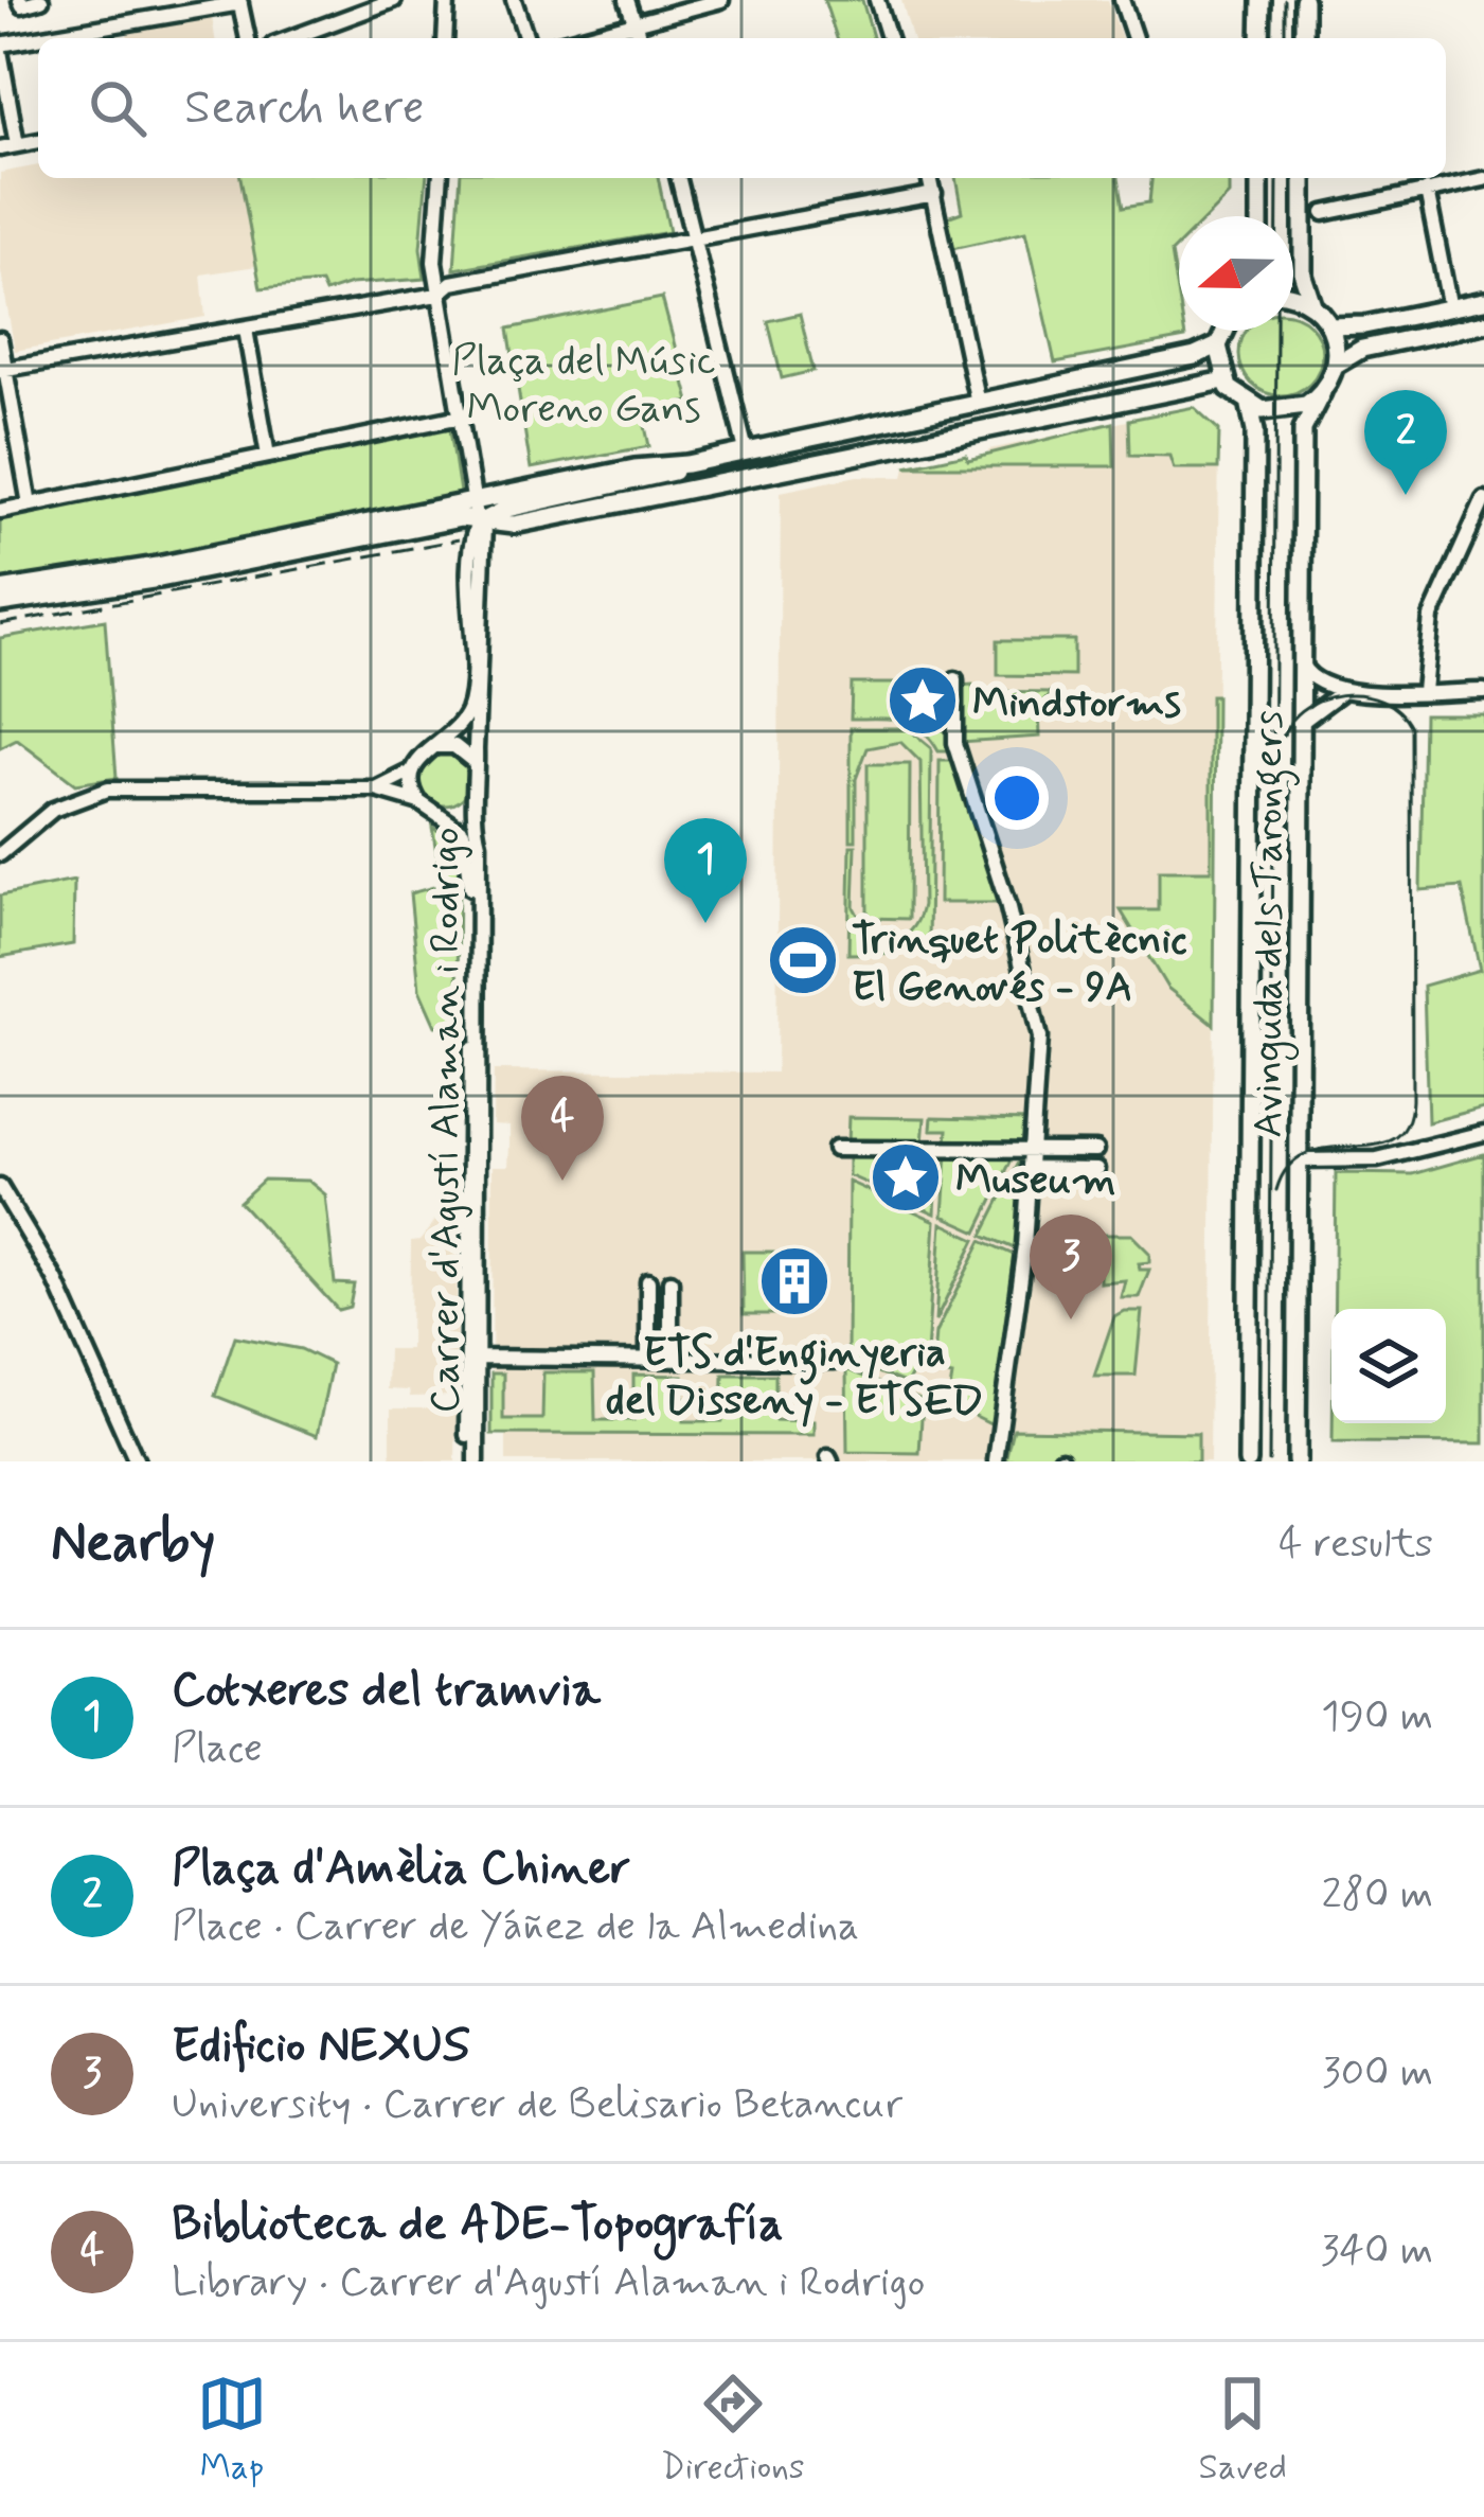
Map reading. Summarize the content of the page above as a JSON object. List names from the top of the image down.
{
  "streets": {
    "main road": ["Avinguda dels Tarongers"],
    "street": ["Carrer d'Agustí Alaman i Rodrigo"]
  },
  "parks": ["Plaça del Músic Moreno Gans"],
  "places": {
    "place": ["Mindstorms", "Museum"],
    "sports": ["Trinquet Politècnic El Genovés - 9A"],
    "building": ["ETS d'Enginyeria del Disseny - ETSED"]
  },
  "north": "left",
  "page": {
    "search": "Search here",
    "pins": [
      "2",
      "1",
      "4",
      "3"
    ],
    "heading": ["Nearby", "4 results"],
    "list": [
      {
        "mark": "1",
        "name": "Cotxeres del tramvia",
        "note": "Place",
        "value": "190 m"
      },
      {
        "mark": "2",
        "name": "Plaça d'Amèlia Chiner",
        "note": "Place · Carrer de Yáñez de la Almedina",
        "value": "280 m"
      },
      {
        "mark": "3",
        "name": "Edificio NEXUS",
        "note": "University · Carrer de Belisario Betancur",
        "value": "300 m"
      },
      {
        "mark": "4",
        "name": "Biblioteca de ADE-Topografía",
        "note": "Library · Carrer d'Agustí Alaman i Rodrigo",
        "value": "340 m"
      }
    ],
    "nav": ["Map", "Directions", "Saved"]
  }
}
